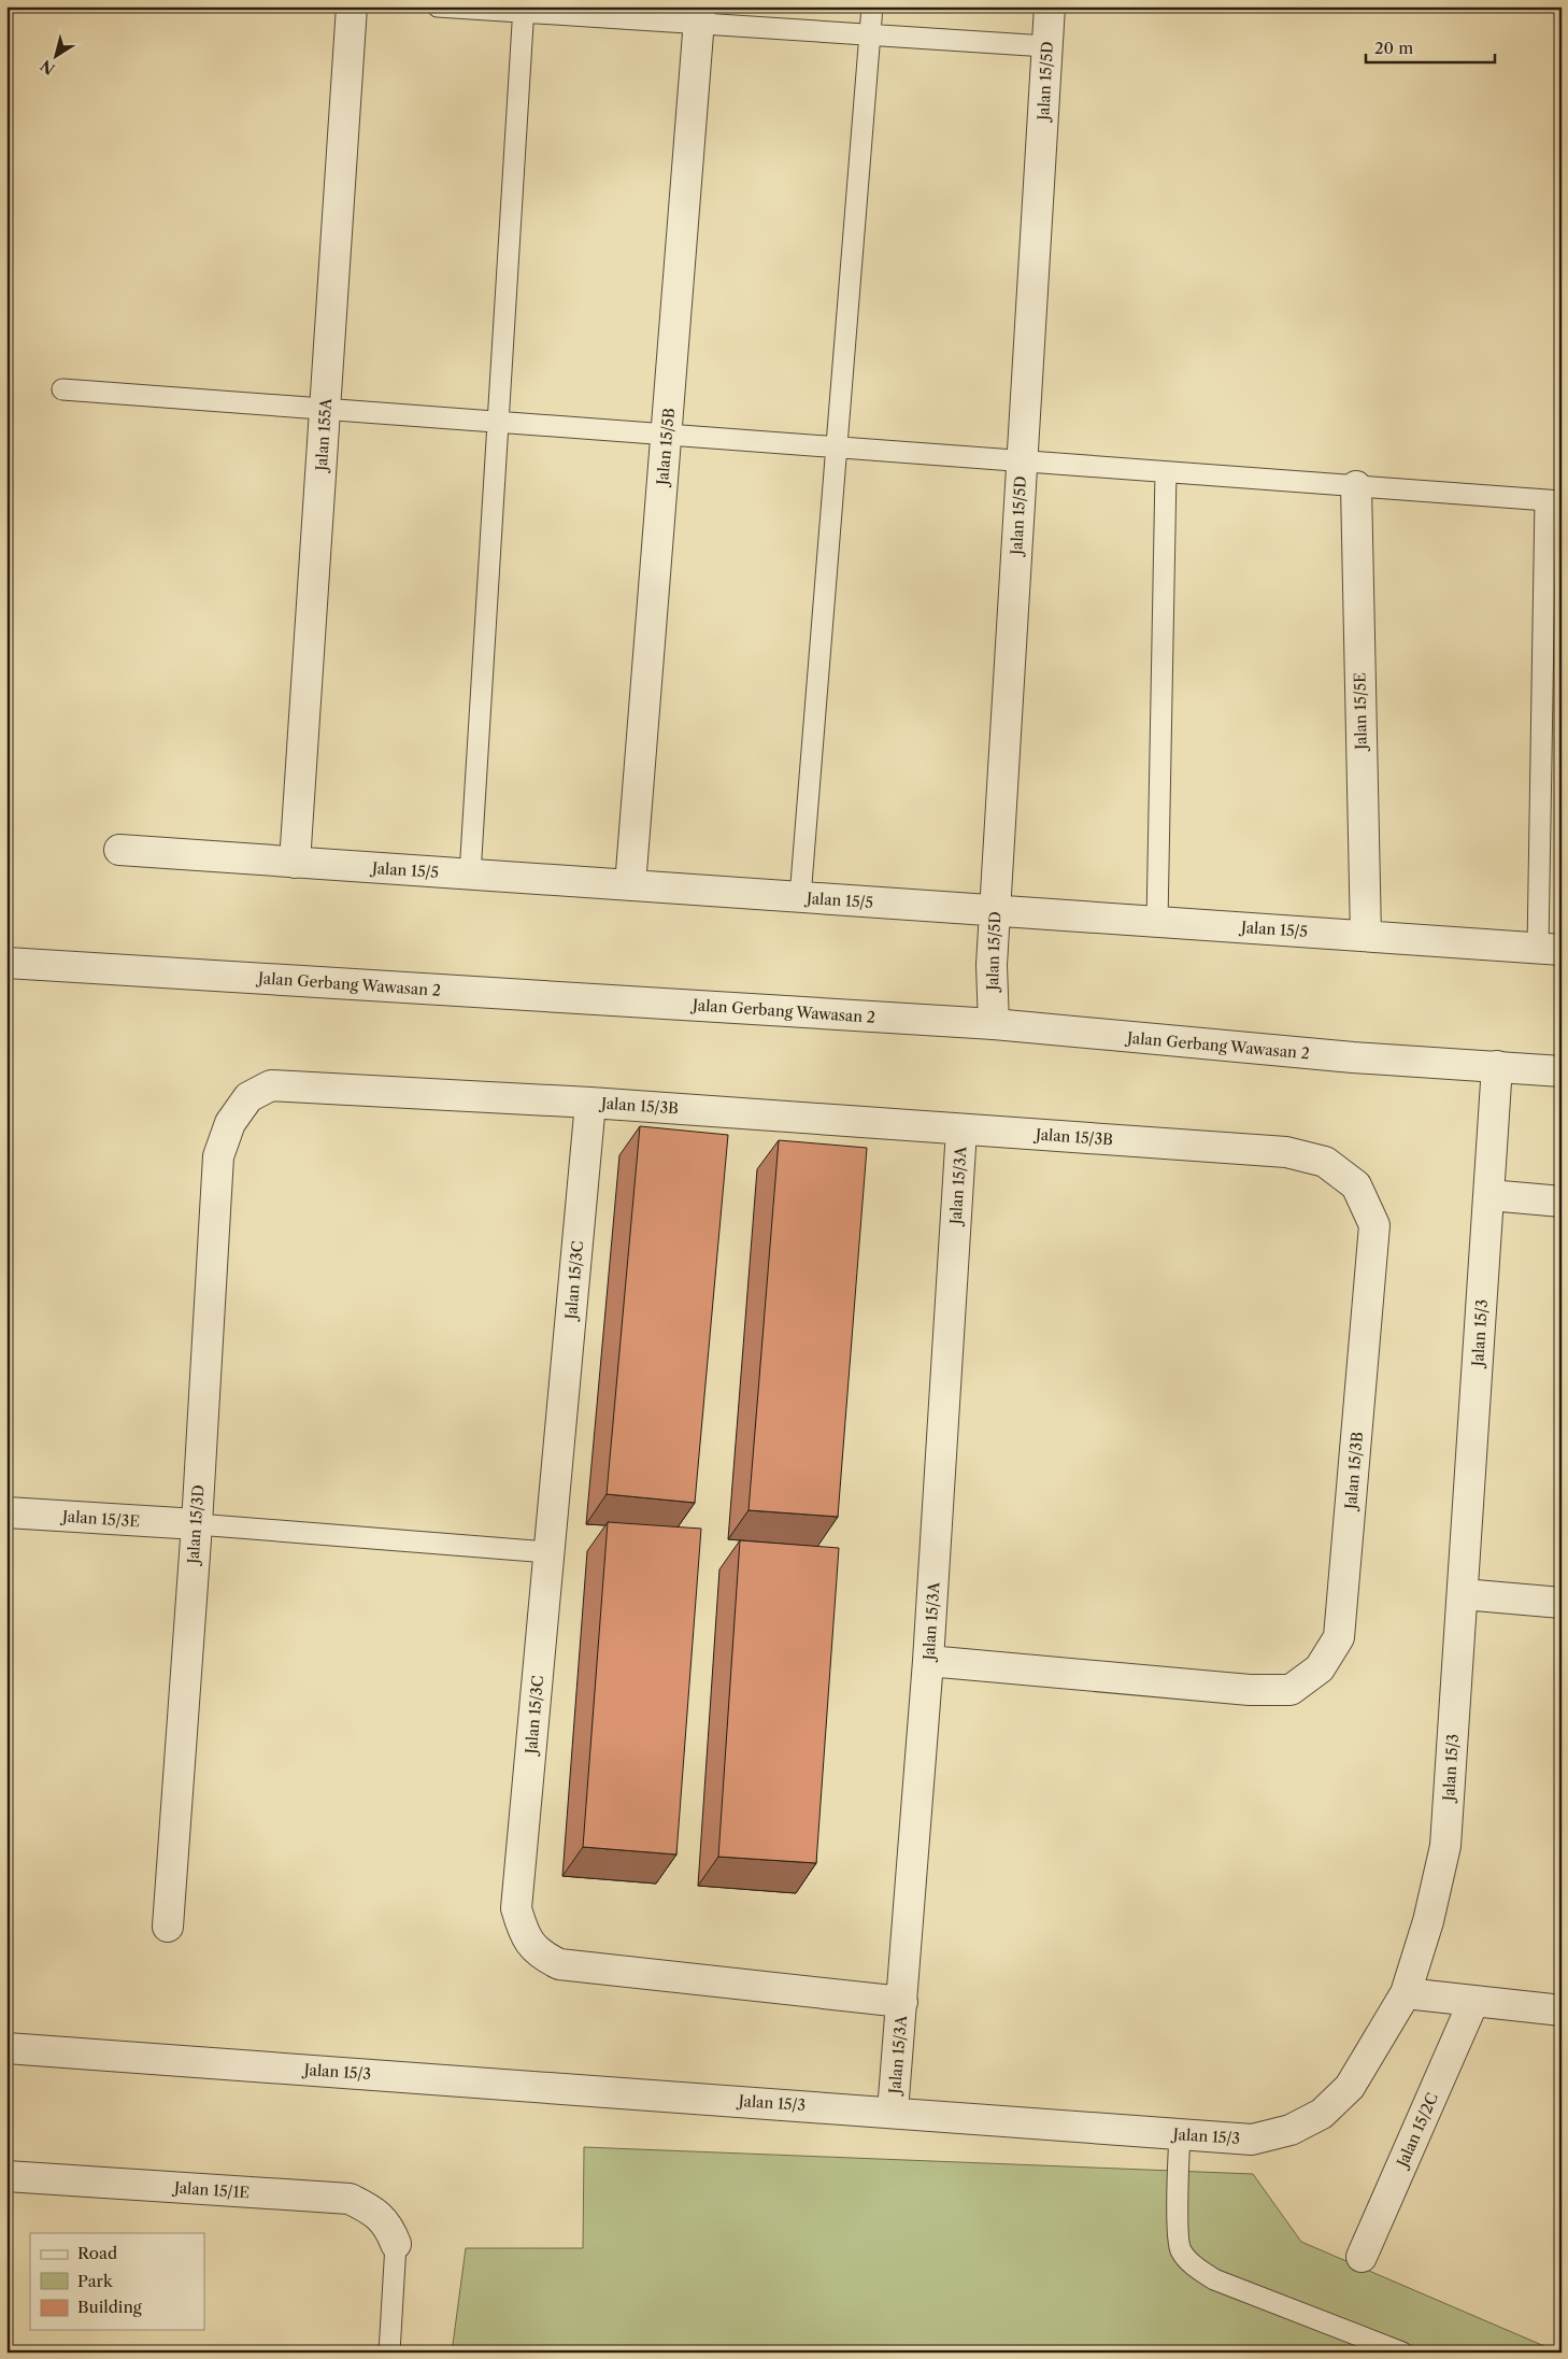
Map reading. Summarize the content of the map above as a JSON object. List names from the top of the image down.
{
  "streets": {
    "street": [
      "Jalan 15/5D",
      "Jalan 155A",
      "Jalan 15/5B",
      "Jalan 15/5E",
      "Jalan 15/5",
      "Jalan Gerbang Wawasan 2",
      "Jalan 15/3B",
      "Jalan 15/3A",
      "Jalan 15/3C",
      "Jalan 15/3",
      "Jalan 15/3E",
      "Jalan 15/3D",
      "Jalan 15/2C",
      "Jalan 15/1E"
    ]
  },
  "crossings": [
    ["Jalan 15/5D", "Jalan 15/5"],
    ["Jalan 15/5D", "Jalan Gerbang Wawasan 2"],
    ["Jalan 155A", "Jalan 15/5"],
    ["Jalan 15/5B", "Jalan 15/5"],
    ["Jalan 15/5E", "Jalan 15/5"],
    ["Jalan Gerbang Wawasan 2", "Jalan 15/3"],
    ["Jalan 15/3B", "Jalan 15/3A"],
    ["Jalan 15/3B", "Jalan 15/3C"],
    ["Jalan 15/3B", "Jalan 15/3D"],
    ["Jalan 15/3A", "Jalan 15/3C"],
    ["Jalan 15/3A", "Jalan 15/3"],
    ["Jalan 15/3E", "Jalan 15/3D"]
  ],
  "legend": ["Road", "Park", "Building"],
  "scale_bar": "20 m",
  "north": "bottom left"
}
